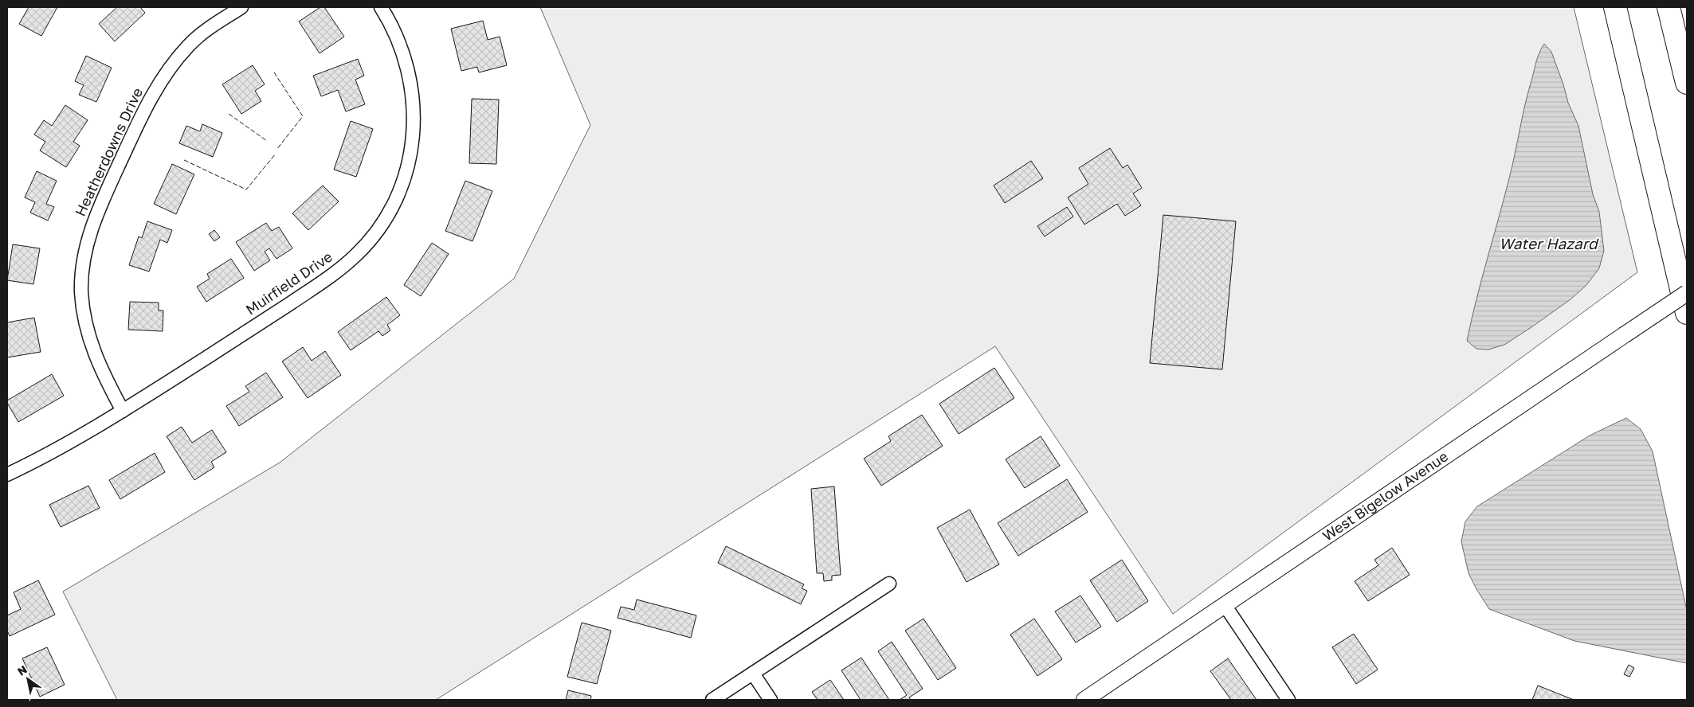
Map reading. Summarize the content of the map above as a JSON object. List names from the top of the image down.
{
  "streets": {
    "street": ["Heatherdowns Drive", "Muirfield Drive", "West Bigelow Avenue"]
  },
  "crossings": [
    ["Heatherdowns Drive", "Muirfield Drive"]
  ],
  "water": ["Water Hazard"],
  "north": "top left"
}
